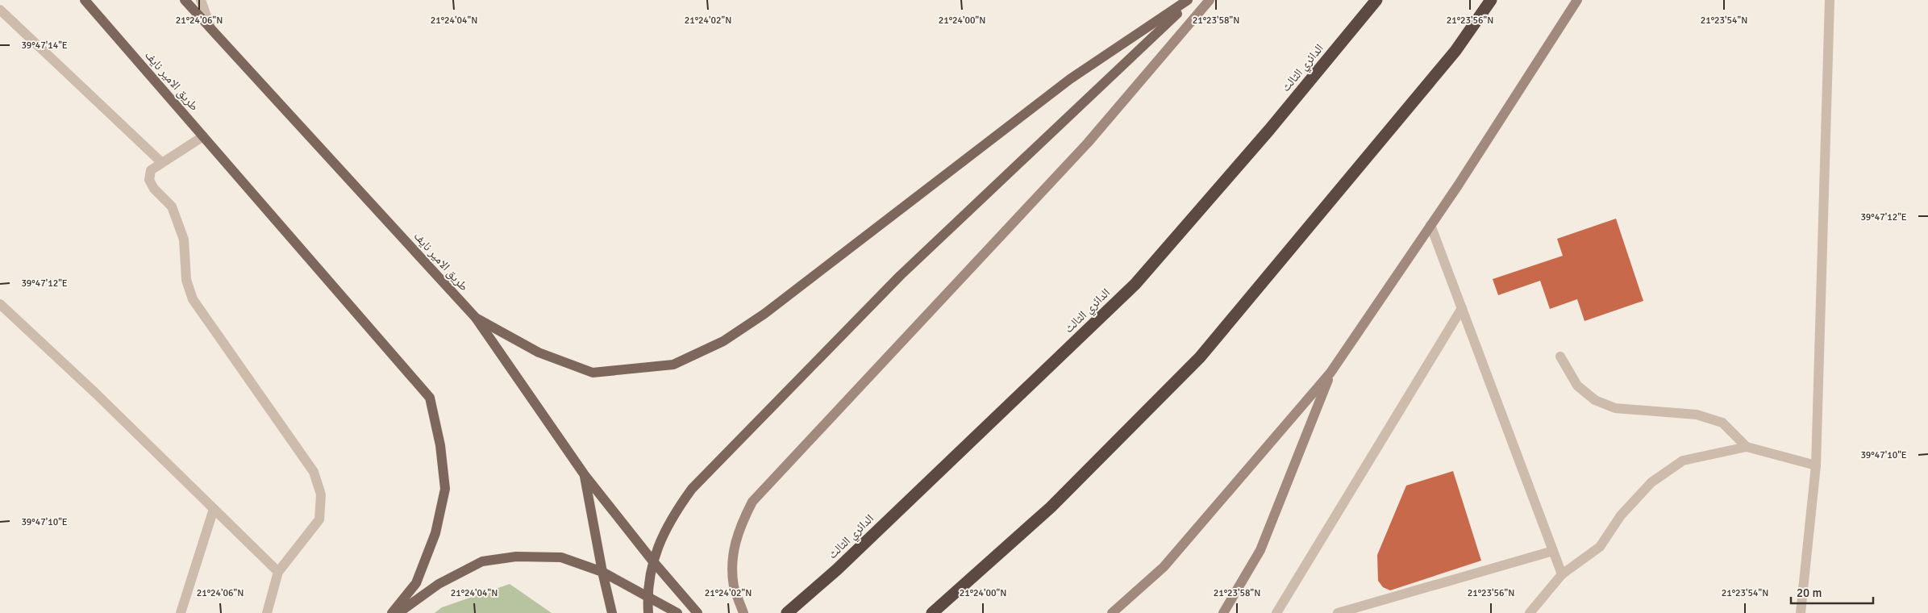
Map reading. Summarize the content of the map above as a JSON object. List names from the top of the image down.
{
  "streets": {
    "highway": ["الدائري الثالث"],
    "main road": ["طريق الامير نايف"]
  },
  "scale_bar": "20 m",
  "coordinates": [
    "21°24'06\"N",
    "21°24'04\"N",
    "21°24'02\"N",
    "21°24'00\"N",
    "21°23'58\"N",
    "21°23'56\"N",
    "21°23'54\"N",
    "39°47'14\"E",
    "39°47'12\"E",
    "39°47'10\"E"
  ]
}
